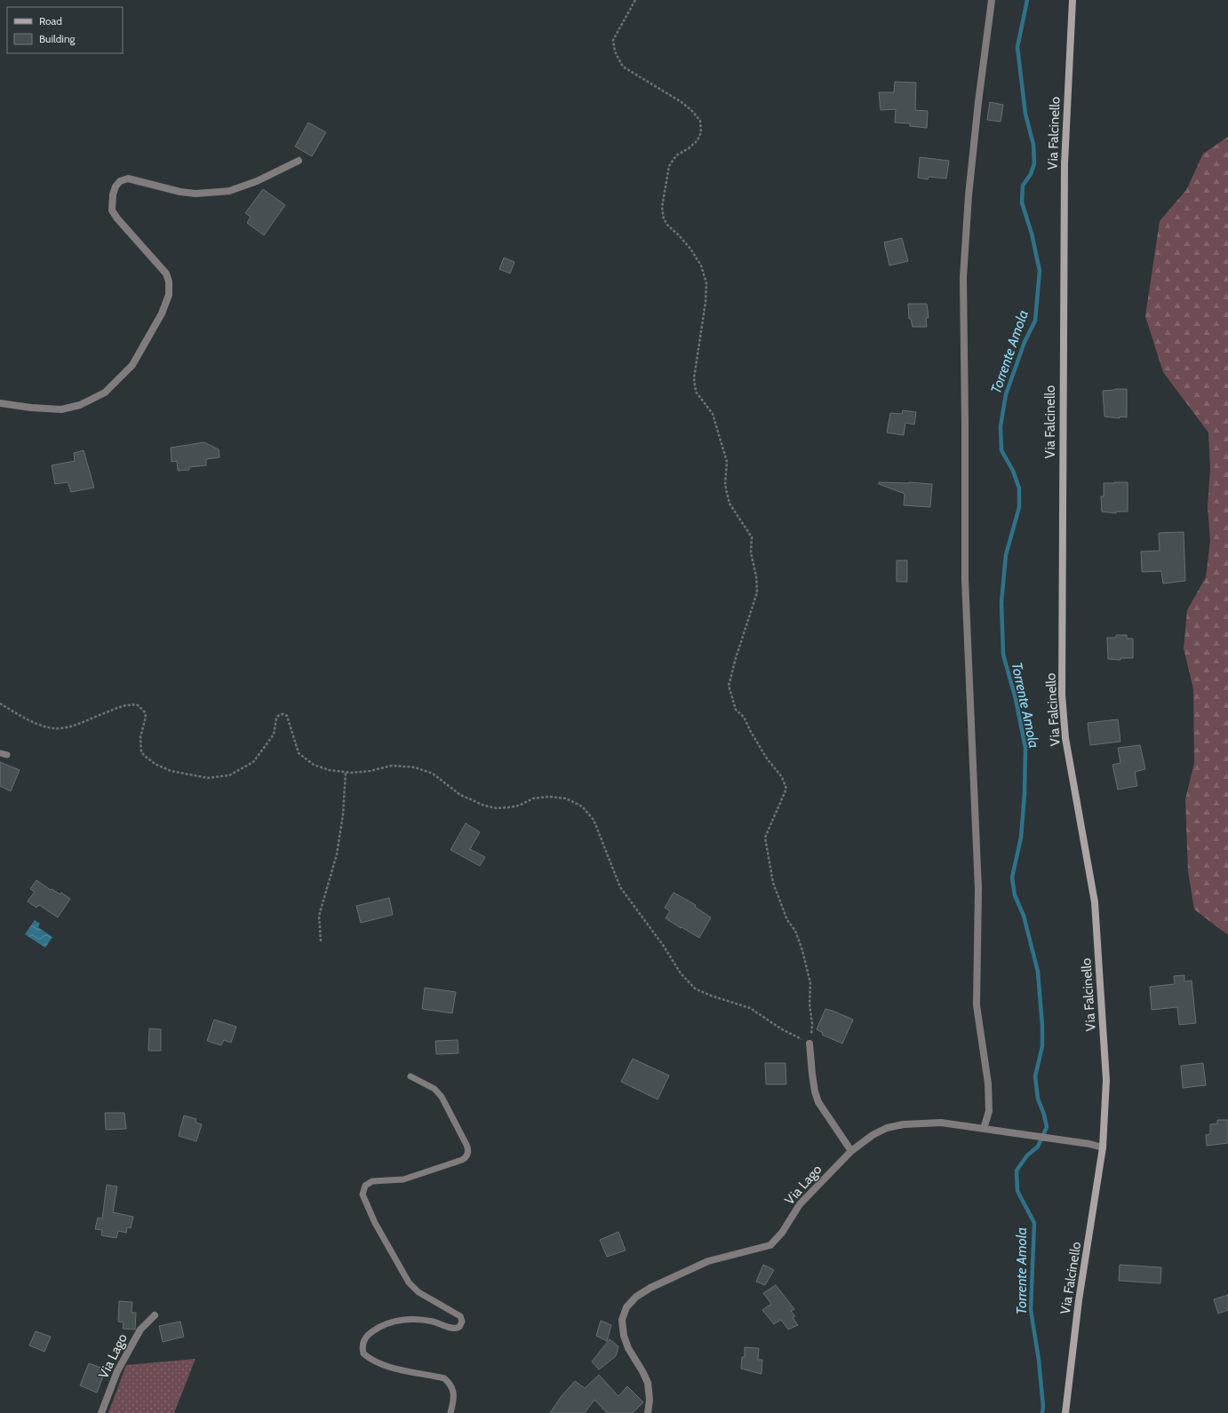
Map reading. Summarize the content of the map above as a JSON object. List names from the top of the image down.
{
  "streets": {
    "street": ["Via Falcinello", "Via Lago"]
  },
  "crossings": [
    ["Via Falcinello", "Via Lago"]
  ],
  "water": ["Torrente Amola"],
  "legend": ["Road", "Building"]
}
